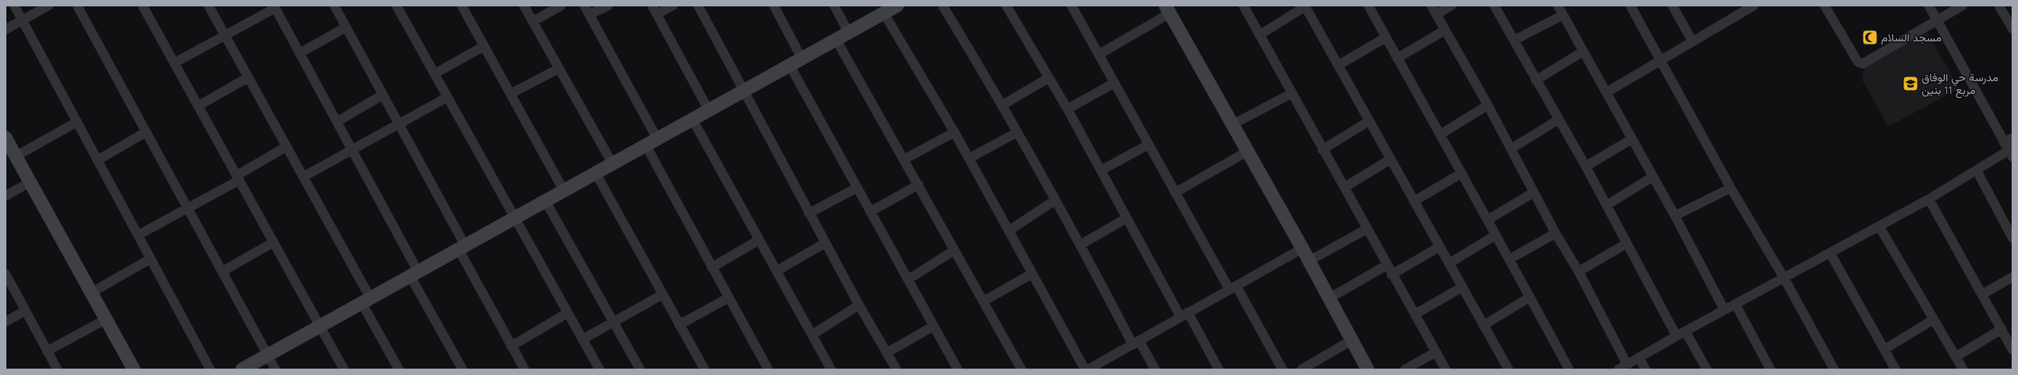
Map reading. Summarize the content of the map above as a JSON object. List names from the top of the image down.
{
  "places": {
    "mosque": ["مسجد السلام"],
    "school or university": ["مدرسة حي الوفاق مربع 11 بنين"]
  }
}
